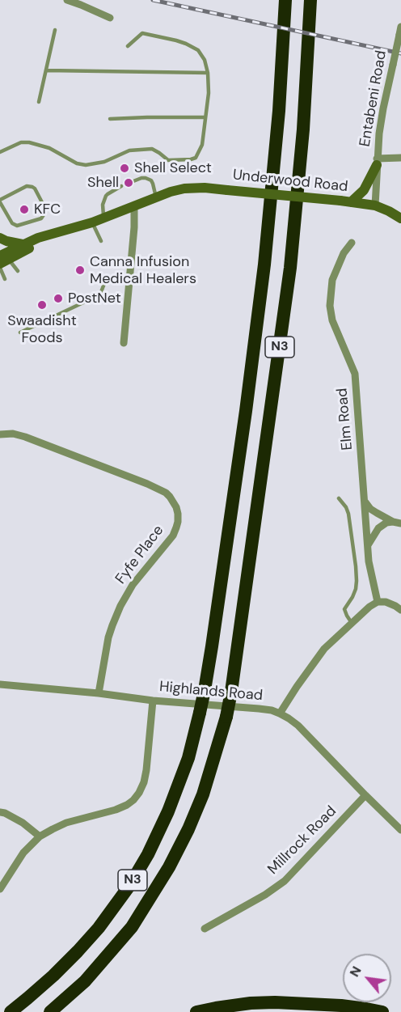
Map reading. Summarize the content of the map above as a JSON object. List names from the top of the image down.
{
  "streets": {
    "highway": ["N3"],
    "main road": ["Underwood Road"],
    "street": [
      "Entabeni Road",
      "Elm Road",
      "Fyfe Place",
      "Highlands Road",
      "Millrock Road"
    ]
  },
  "crossings": [
    ["Entabeni Road", "Underwood Road"],
    ["Fyfe Place", "Highlands Road"],
    ["Highlands Road", "Millrock Road"]
  ],
  "places": [
    "Shell Select",
    "Shell",
    "KFC",
    "Canna Infusion Medical Healers",
    "PostNet",
    "Swaadisht Foods"
  ],
  "north": "top left"
}
